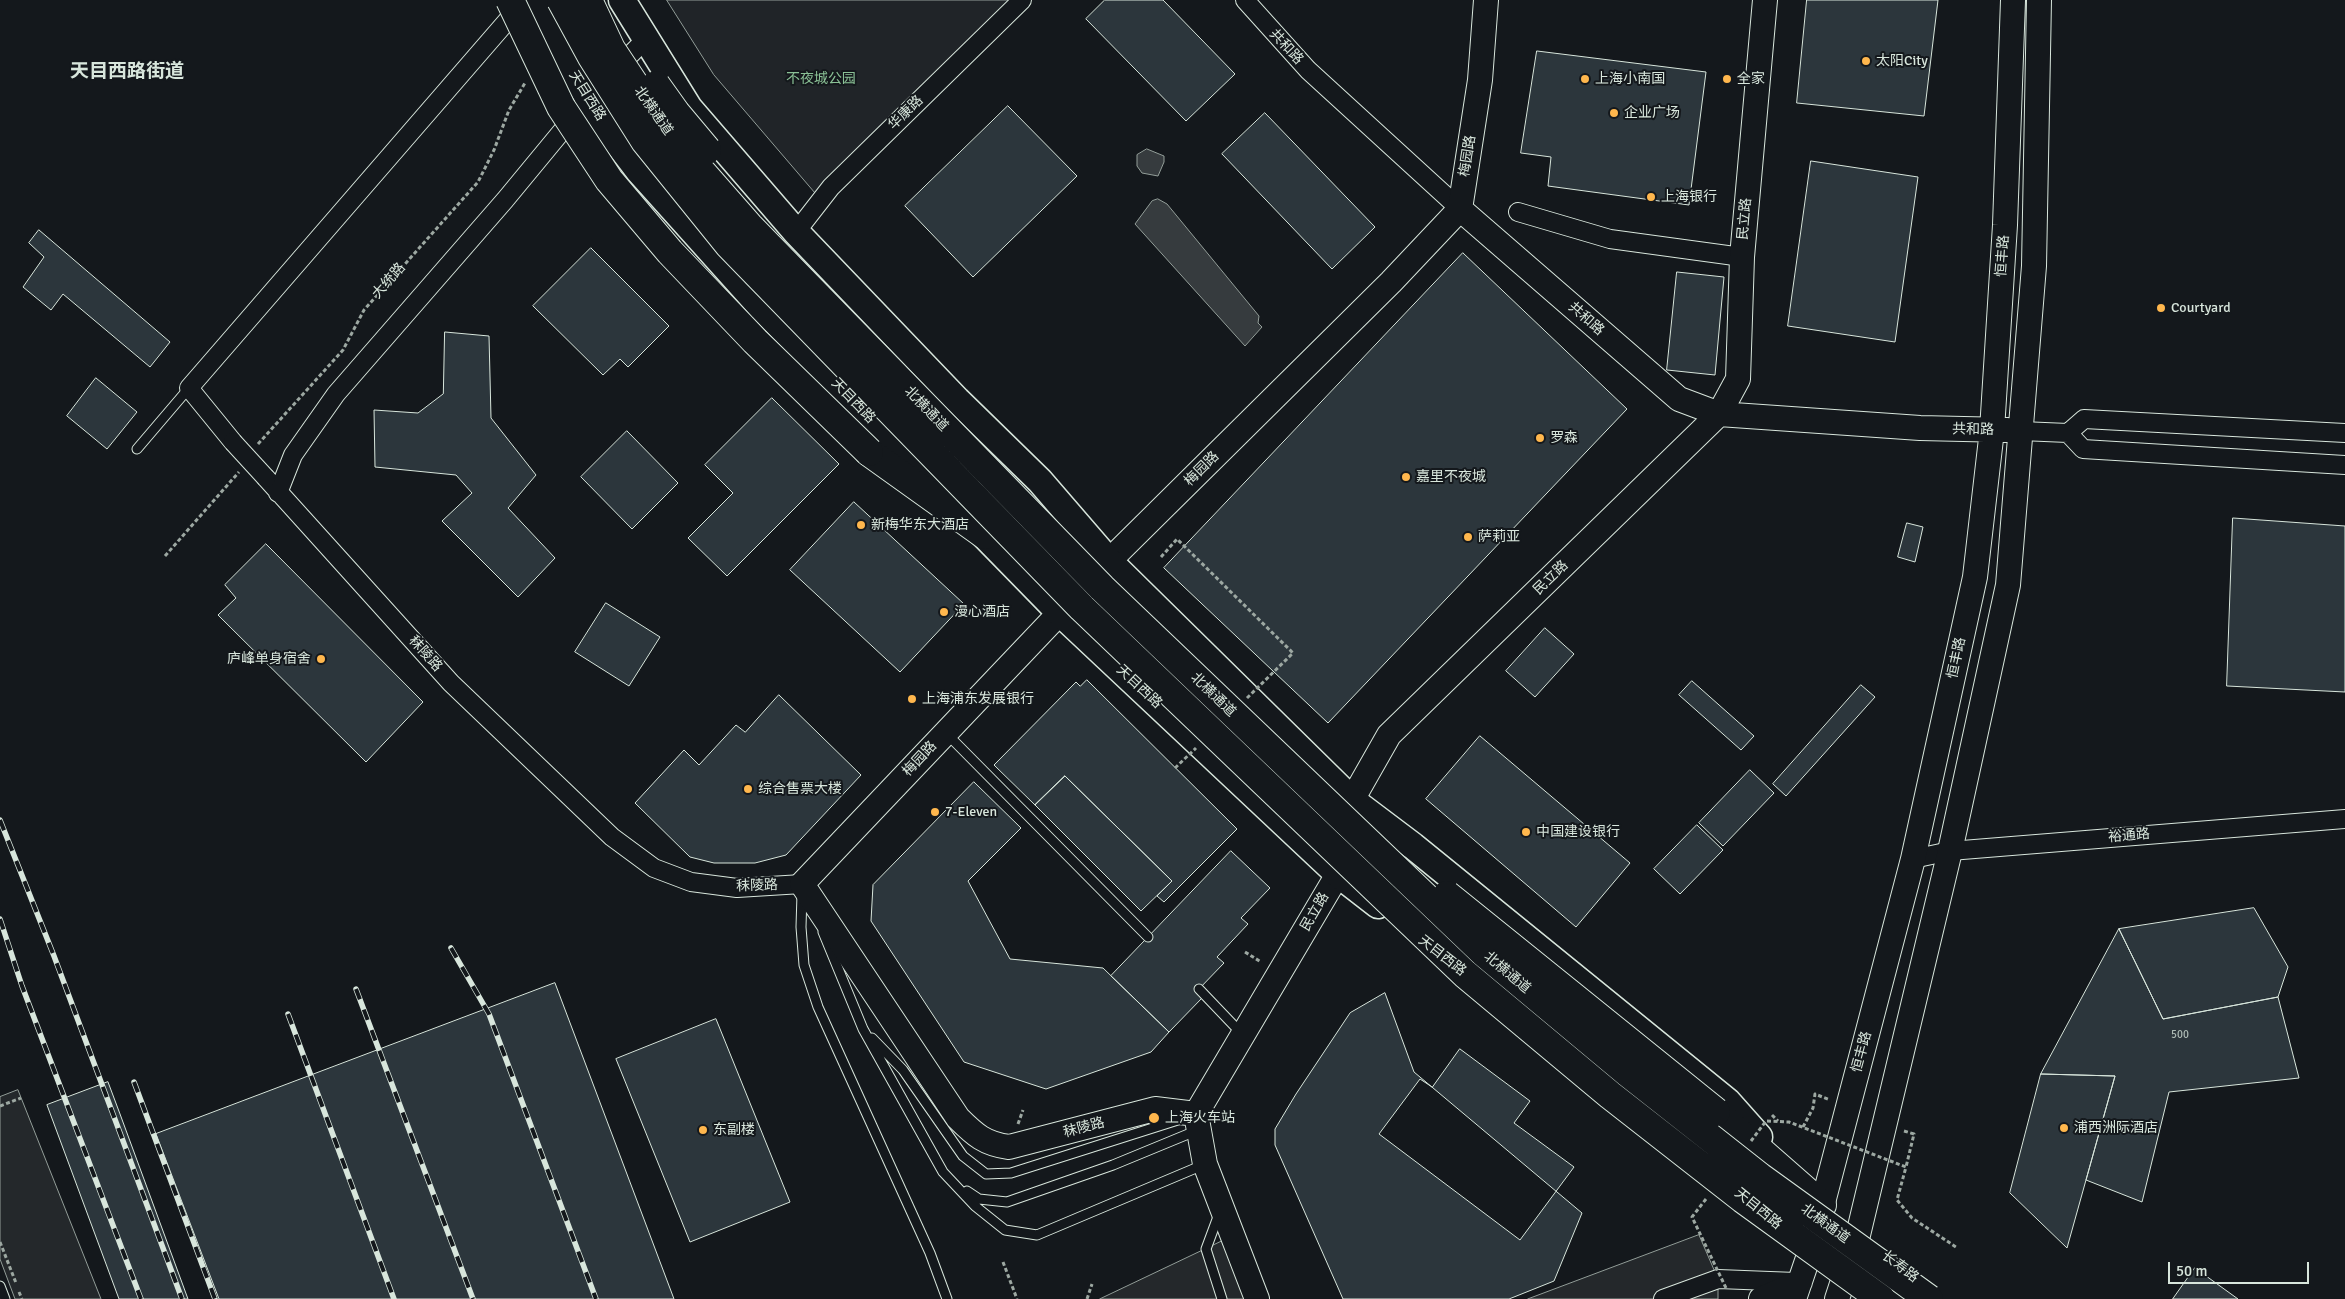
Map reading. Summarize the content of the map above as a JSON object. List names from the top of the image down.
{
  "streets": {
    "highway": ["北横通道"],
    "main road": ["天目西路", "长寿路"],
    "street": [
      "共和路",
      "华康路",
      "梅园路",
      "民立路",
      "恒丰路",
      "秣陵路",
      "裕通路"
    ],
    "path": ["大统路"]
  },
  "crossings": [
    ["共和路", "梅园路"],
    ["共和路", "民立路"],
    ["共和路", "恒丰路"],
    ["天目西路", "梅园路"],
    ["天目西路", "民立路"],
    ["天目西路", "恒丰路"],
    ["梅园路", "秣陵路"],
    ["民立路", "秣陵路"],
    ["恒丰路", "裕通路"]
  ],
  "districts": ["天目西路街道"],
  "parks": ["不夜城公园"],
  "places": [
    "太阳City",
    "上海小南国",
    "全家",
    "企业广场",
    "上海银行",
    "Courtyard",
    "罗森",
    "嘉里不夜城",
    "新梅华东大酒店",
    "萨莉亚",
    "漫心酒店",
    "庐峰单身宿舍",
    "上海浦东发展银行",
    "综合售票大楼",
    "7-Eleven",
    "中国建设银行",
    "上海火车站",
    "浦西洲际酒店",
    "东副楼"
  ],
  "house_numbers": ["500"],
  "scale_bar": "50 m"
}
